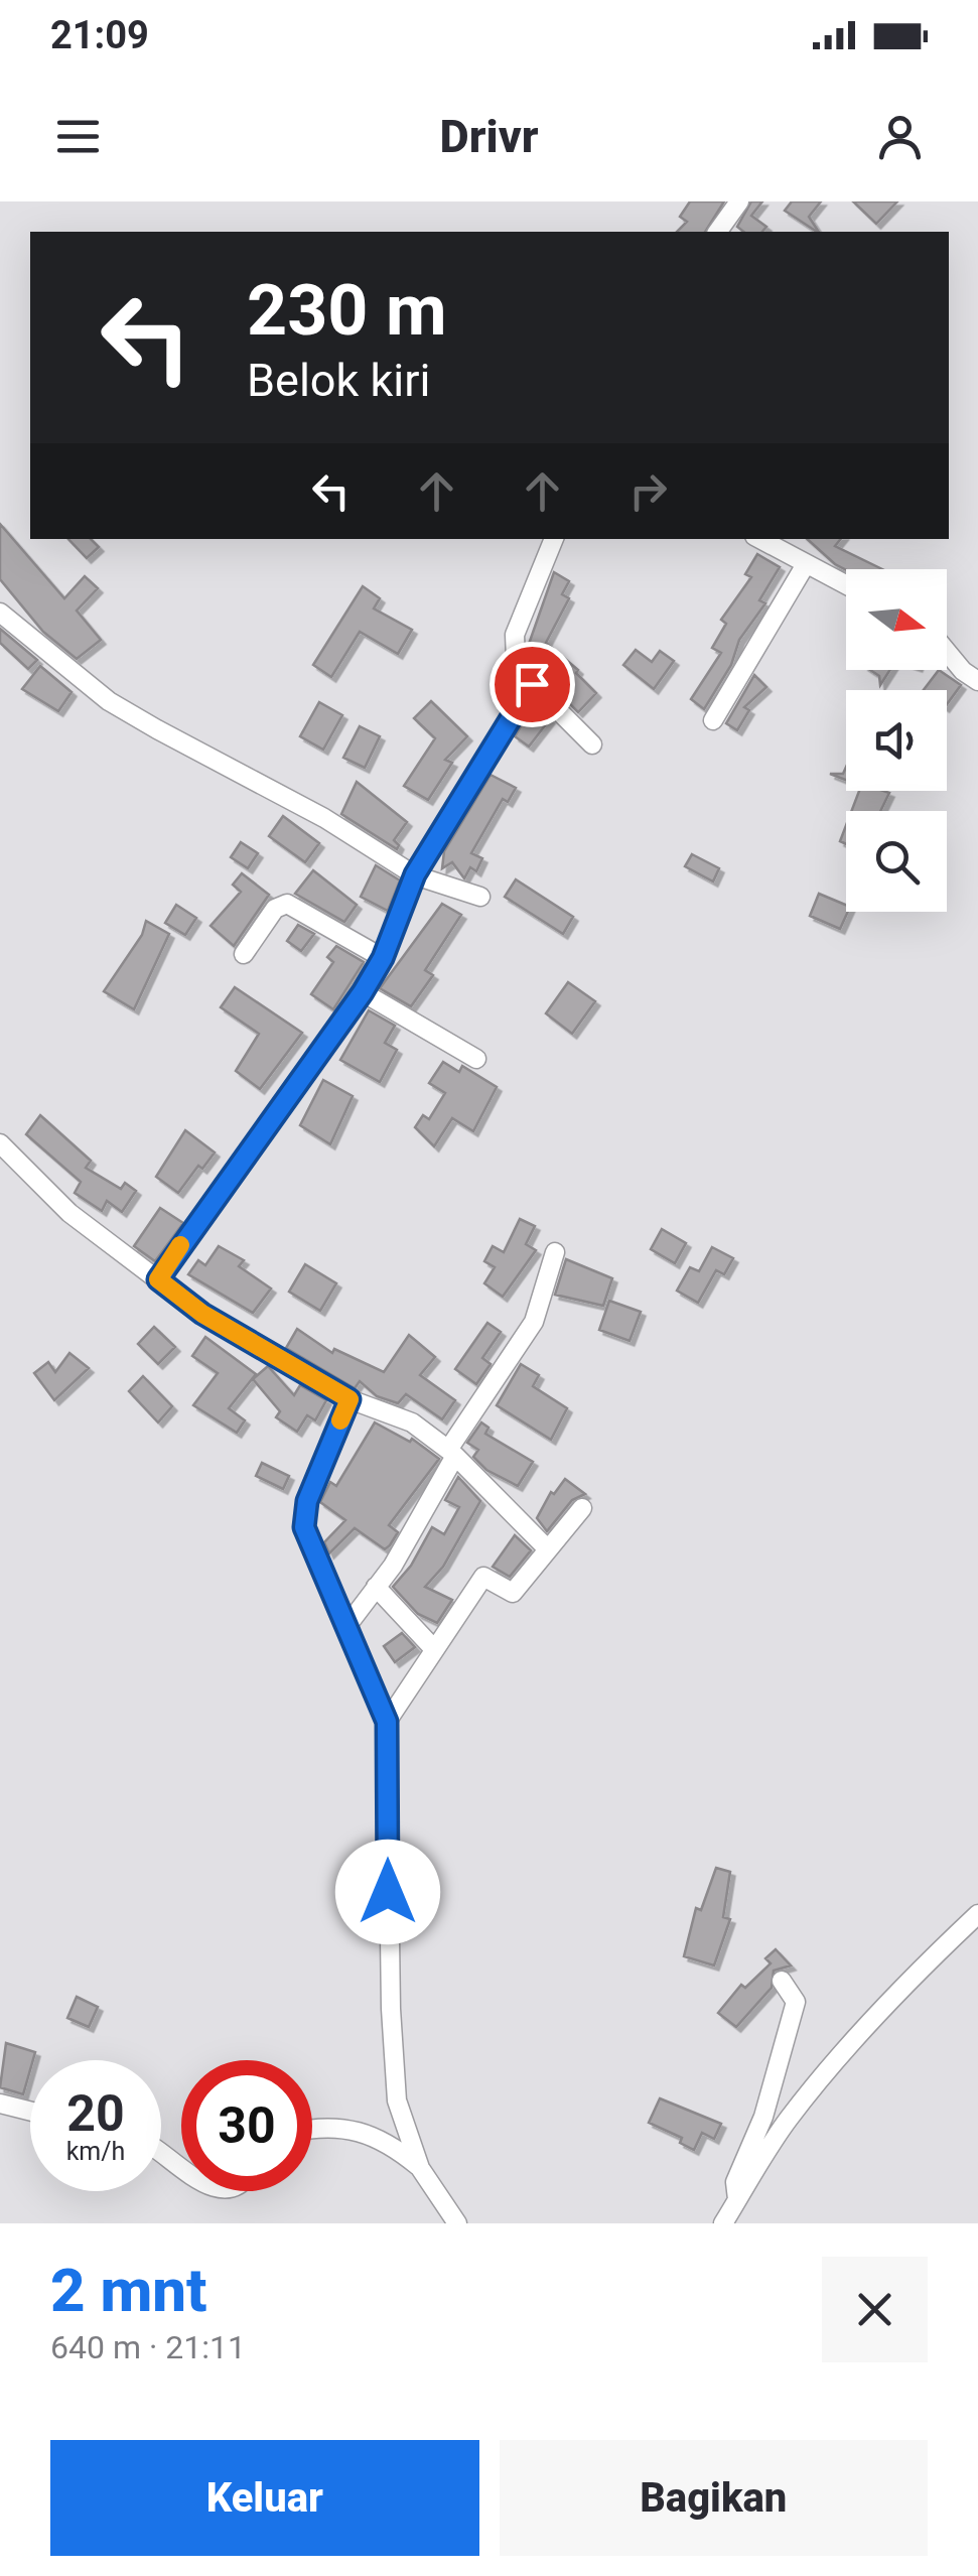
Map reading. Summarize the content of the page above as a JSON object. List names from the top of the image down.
{
  "north": "right",
  "page": {
    "status": "21:09",
    "header": "Drivr",
    "turn": ["230 m", "Belok kiri"],
    "speed": "20 km/h",
    "limit": "30",
    "heading": ["2 mnt", "640 m · 21:11"],
    "buttons": ["Keluar", "Bagikan"]
  }
}
